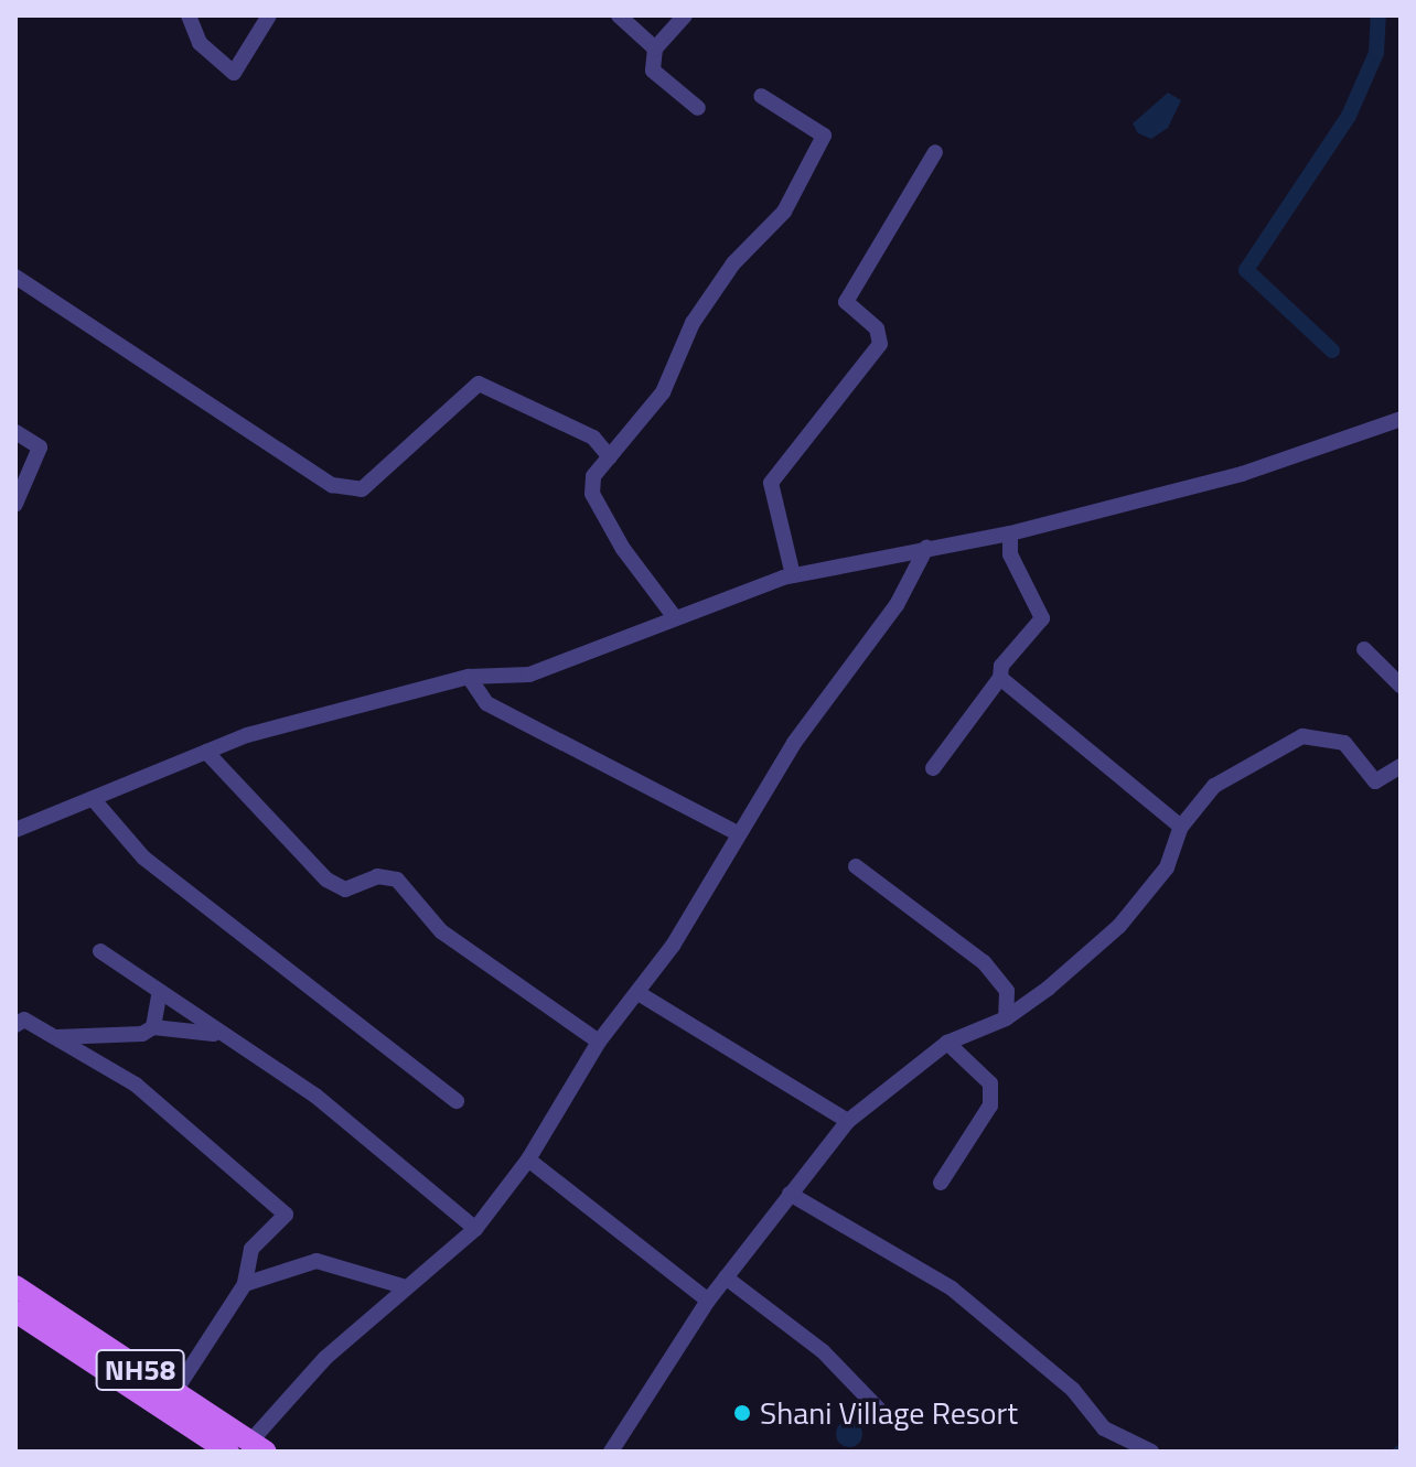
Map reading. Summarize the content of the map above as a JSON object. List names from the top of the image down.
{
  "streets": {
    "main road": ["NH58"]
  },
  "places": ["Shani Village Resort"]
}
